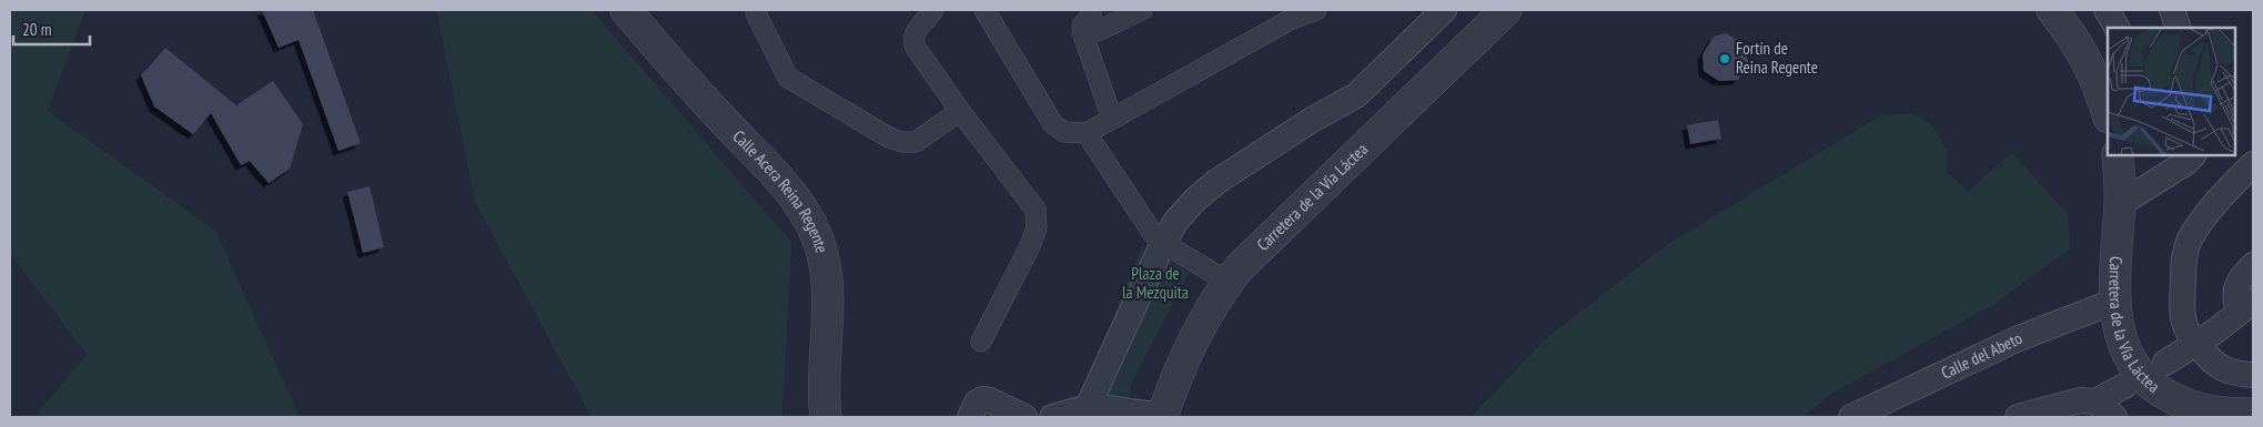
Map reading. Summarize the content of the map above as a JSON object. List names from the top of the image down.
{
  "streets": {
    "street": ["Calle Acera Reina Regente", "Carretera de la Vía Láctea", "Calle del Abeto"]
  },
  "crossings": [
    ["Carretera de la Vía Láctea", "Calle del Abeto"]
  ],
  "parks": ["Plaza de la Mezquita"],
  "places": ["Fortín de Reina Regente"],
  "scale_bar": "20 m"
}
